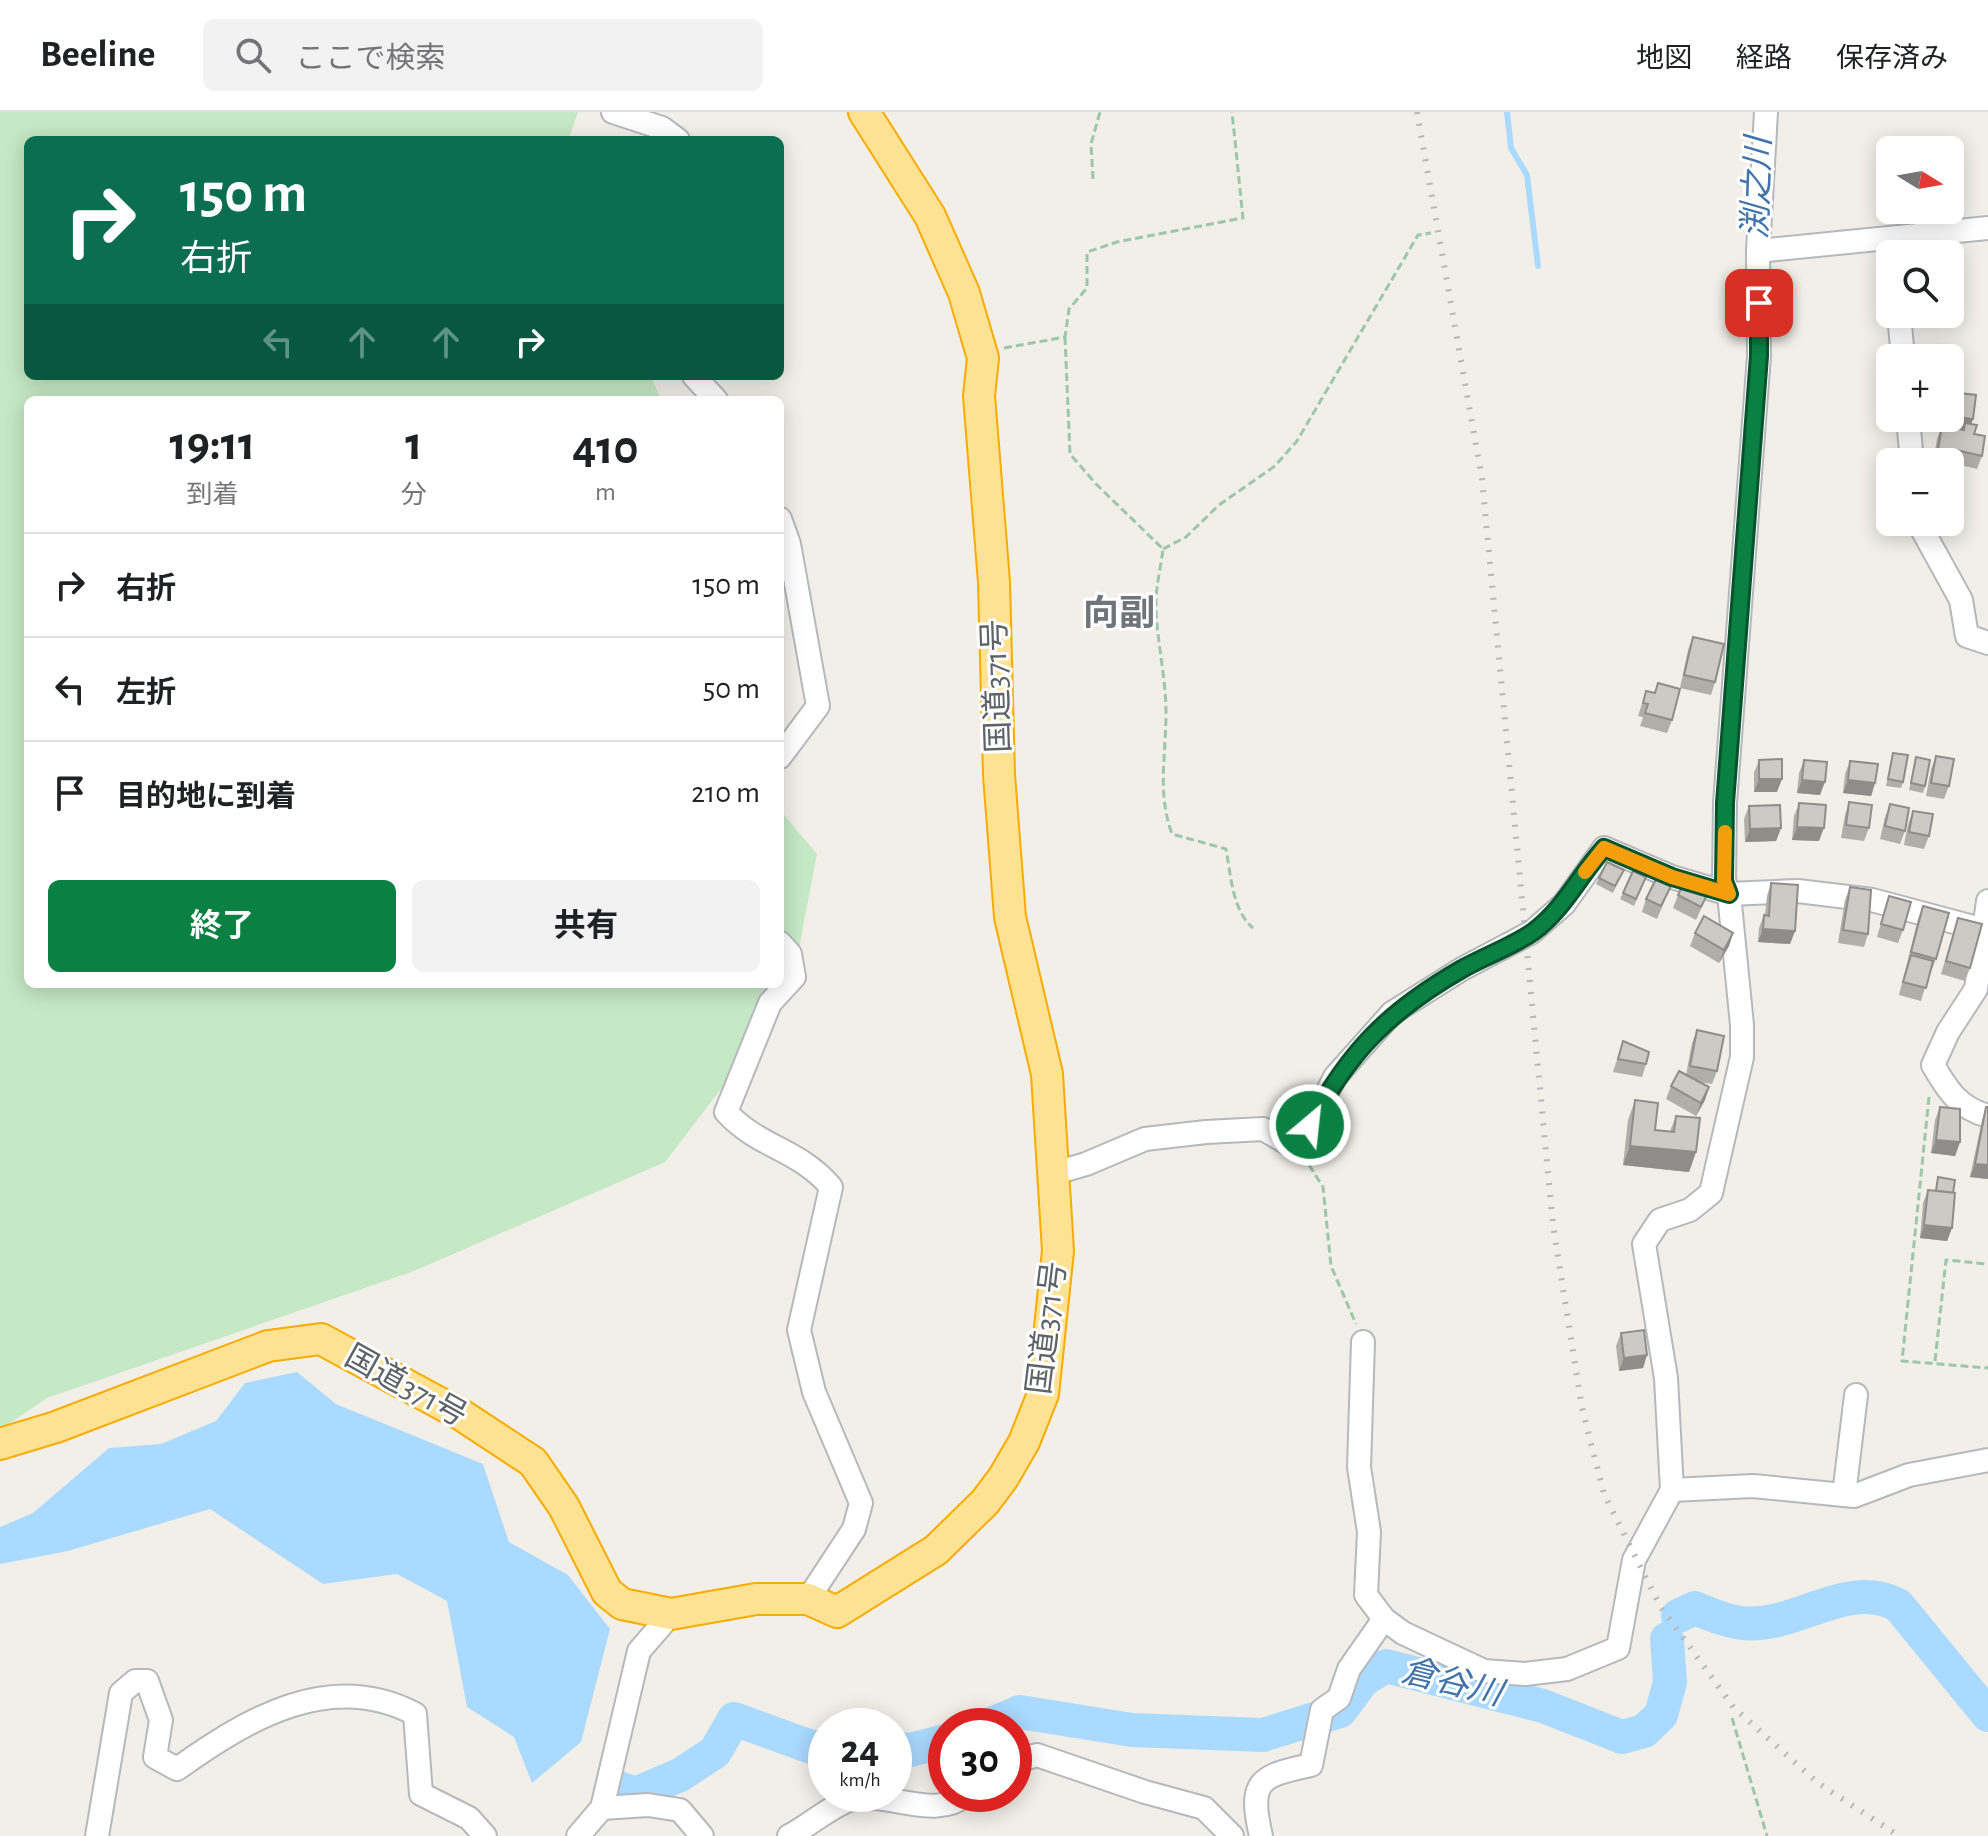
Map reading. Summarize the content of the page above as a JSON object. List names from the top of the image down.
{
  "streets": {
    "highway": ["国道371号"]
  },
  "districts": ["向副"],
  "water": ["渕之川", "倉谷川"],
  "north": "right",
  "page": {
    "header": "Beeline",
    "search": "ここで検索",
    "nav": ["地図", "経路", "保存済み"],
    "map_buttons": ["+", "−"],
    "turn": ["150 m", "右折"],
    "eta": [
      "19:11",
      "到着",
      "1",
      "分",
      "410",
      "m"
    ],
    "list": [
      {
        "name": "右折",
        "value": "150 m"
      },
      {
        "name": "左折",
        "value": "50 m"
      },
      {
        "name": "目的地に到着",
        "value": "210 m"
      }
    ],
    "buttons": ["終了", "共有"],
    "speed": "24 km/h",
    "limit": "30"
  }
}
